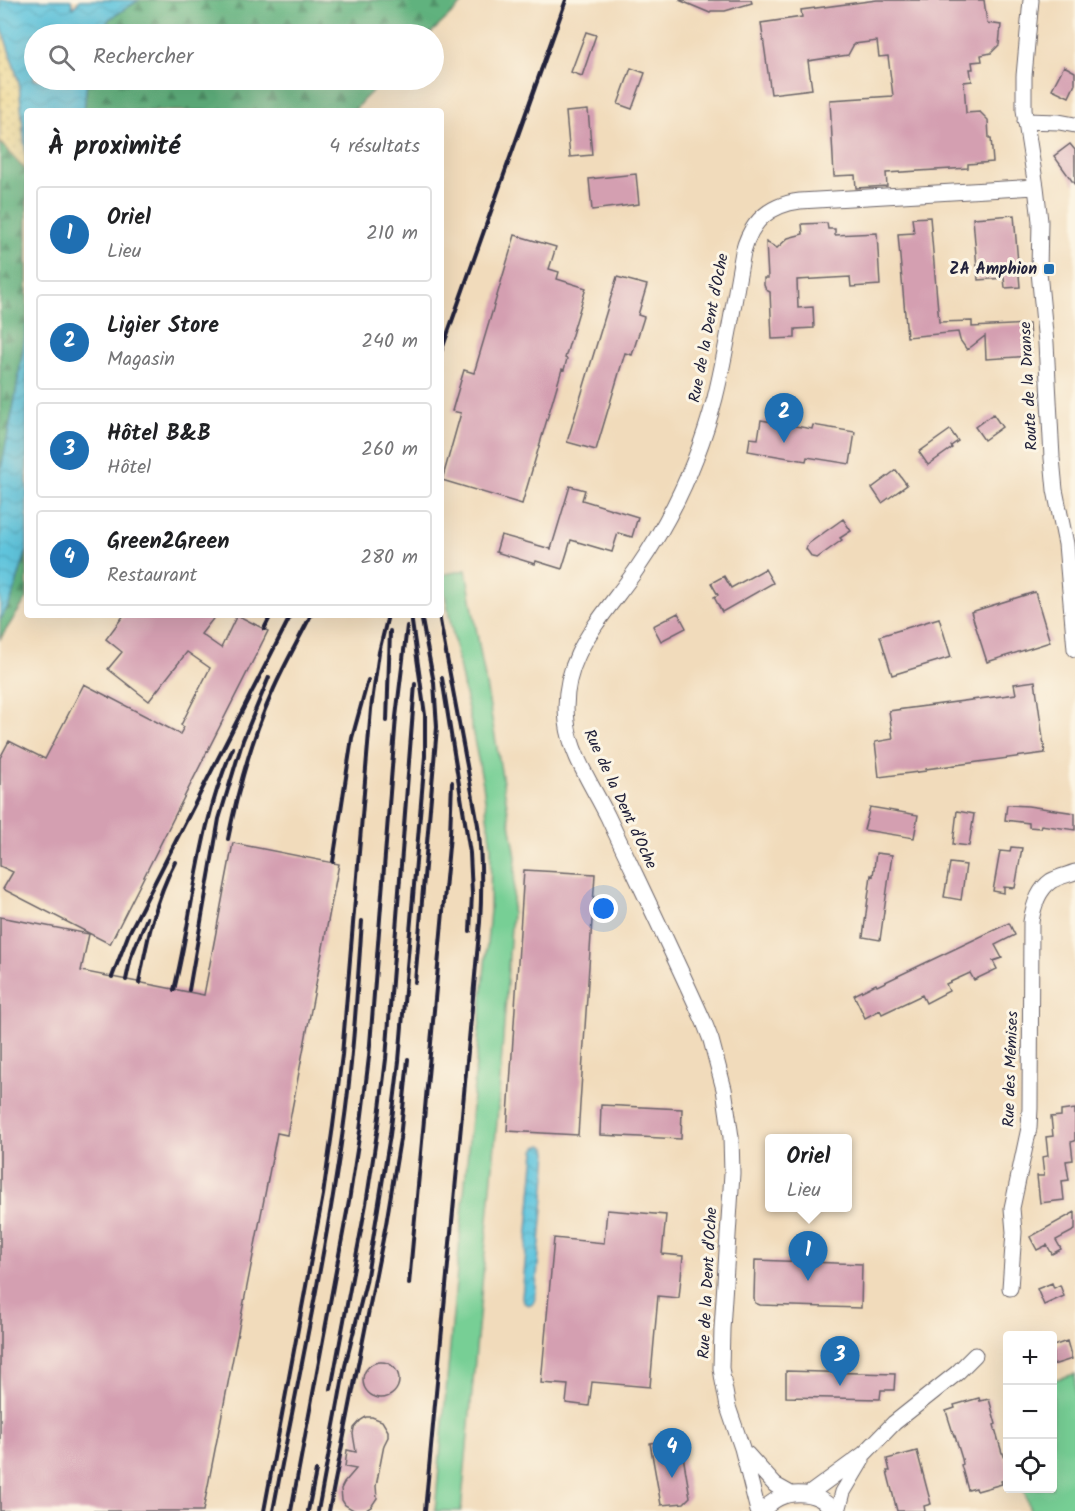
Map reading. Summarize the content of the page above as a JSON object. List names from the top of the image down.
{
  "streets": {
    "street": ["Rue de la Dent d'Oche", "Route de la Dranse", "Rue des Mémises"]
  },
  "crossings": [
    ["Rue de la Dent d'Oche", "Route de la Dranse"]
  ],
  "places": {
    "transit": ["ZA Amphion"]
  },
  "page": {
    "search": "Rechercher",
    "heading": ["À proximité", "4 résultats"],
    "list": [
      {
        "mark": "1",
        "name": "Oriel",
        "note": "Lieu",
        "value": "210 m"
      },
      {
        "mark": "2",
        "name": "Ligier Store",
        "note": "Magasin",
        "value": "240 m"
      },
      {
        "mark": "3",
        "name": "Hôtel B&B",
        "note": "Hôtel",
        "value": "260 m"
      },
      {
        "mark": "4",
        "name": "Green2Green",
        "note": "Restaurant",
        "value": "280 m"
      }
    ],
    "pins": [
      "2",
      "1",
      "3",
      "4"
    ],
    "popup": ["Oriel", "Lieu"],
    "map_buttons": ["+", "−"]
  }
}
